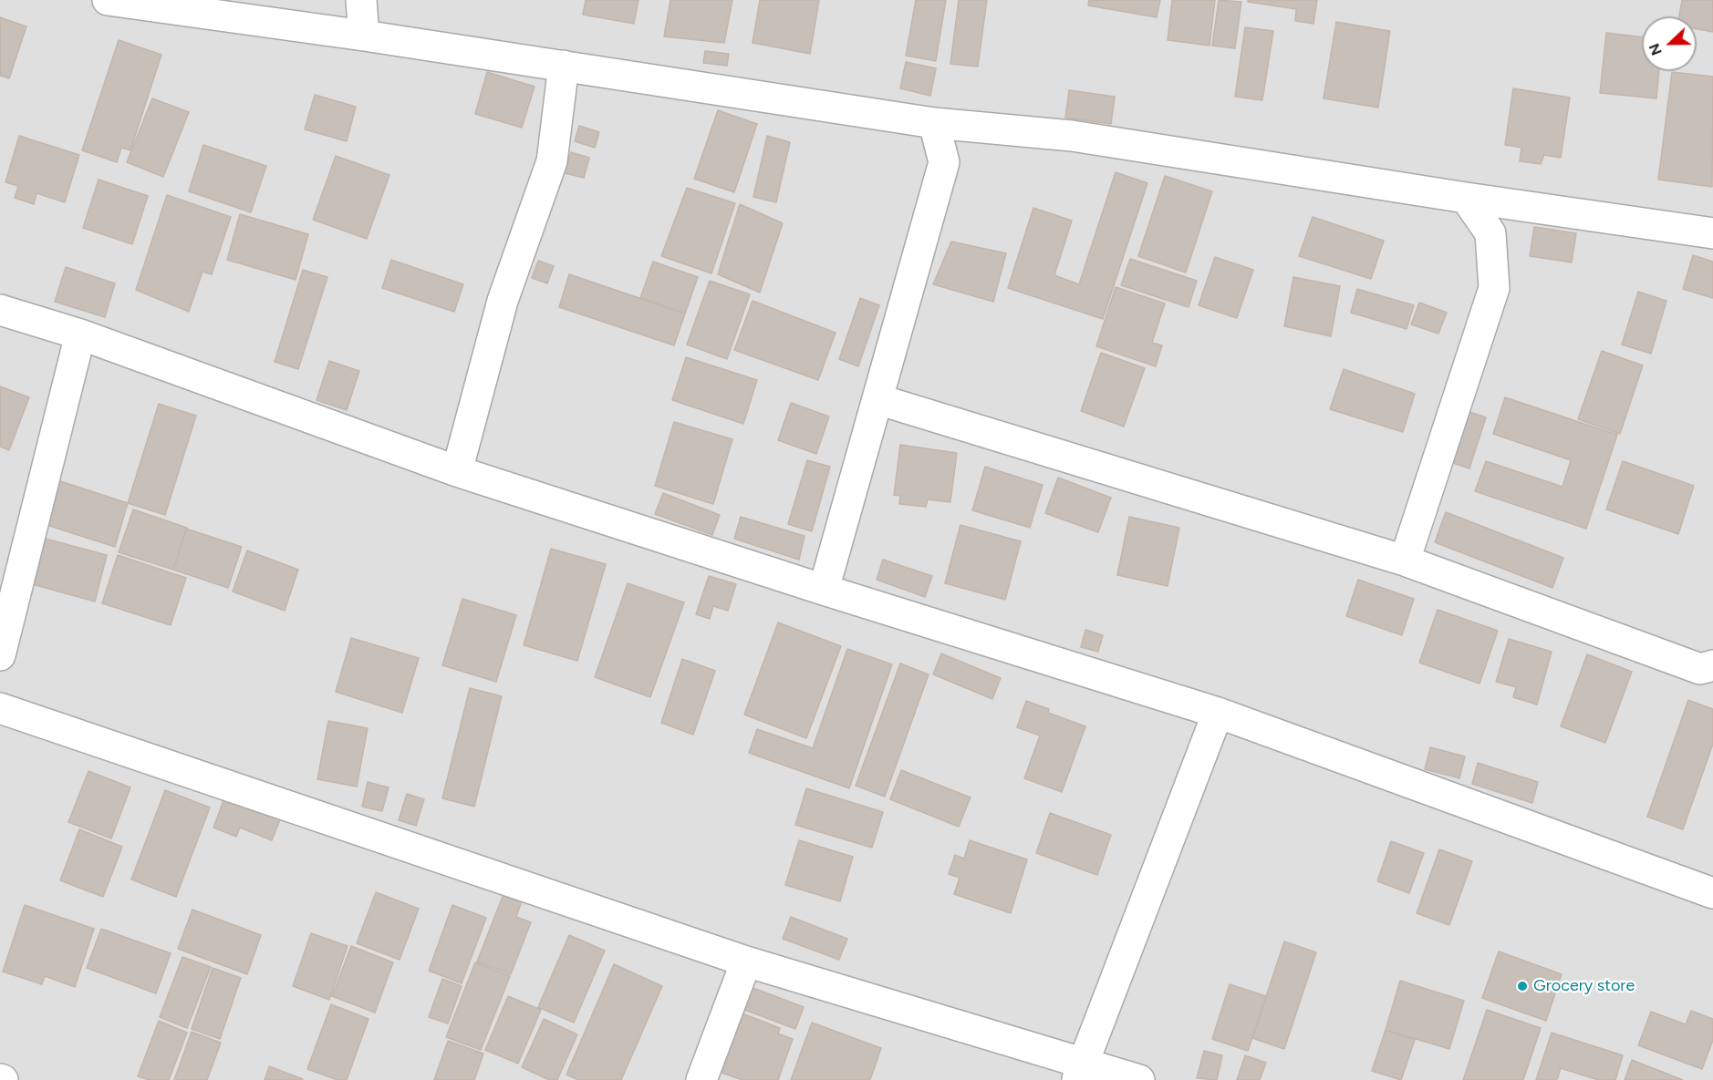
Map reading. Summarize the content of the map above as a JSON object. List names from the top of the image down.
{
  "places": ["Grocery store"],
  "north": "left"
}
